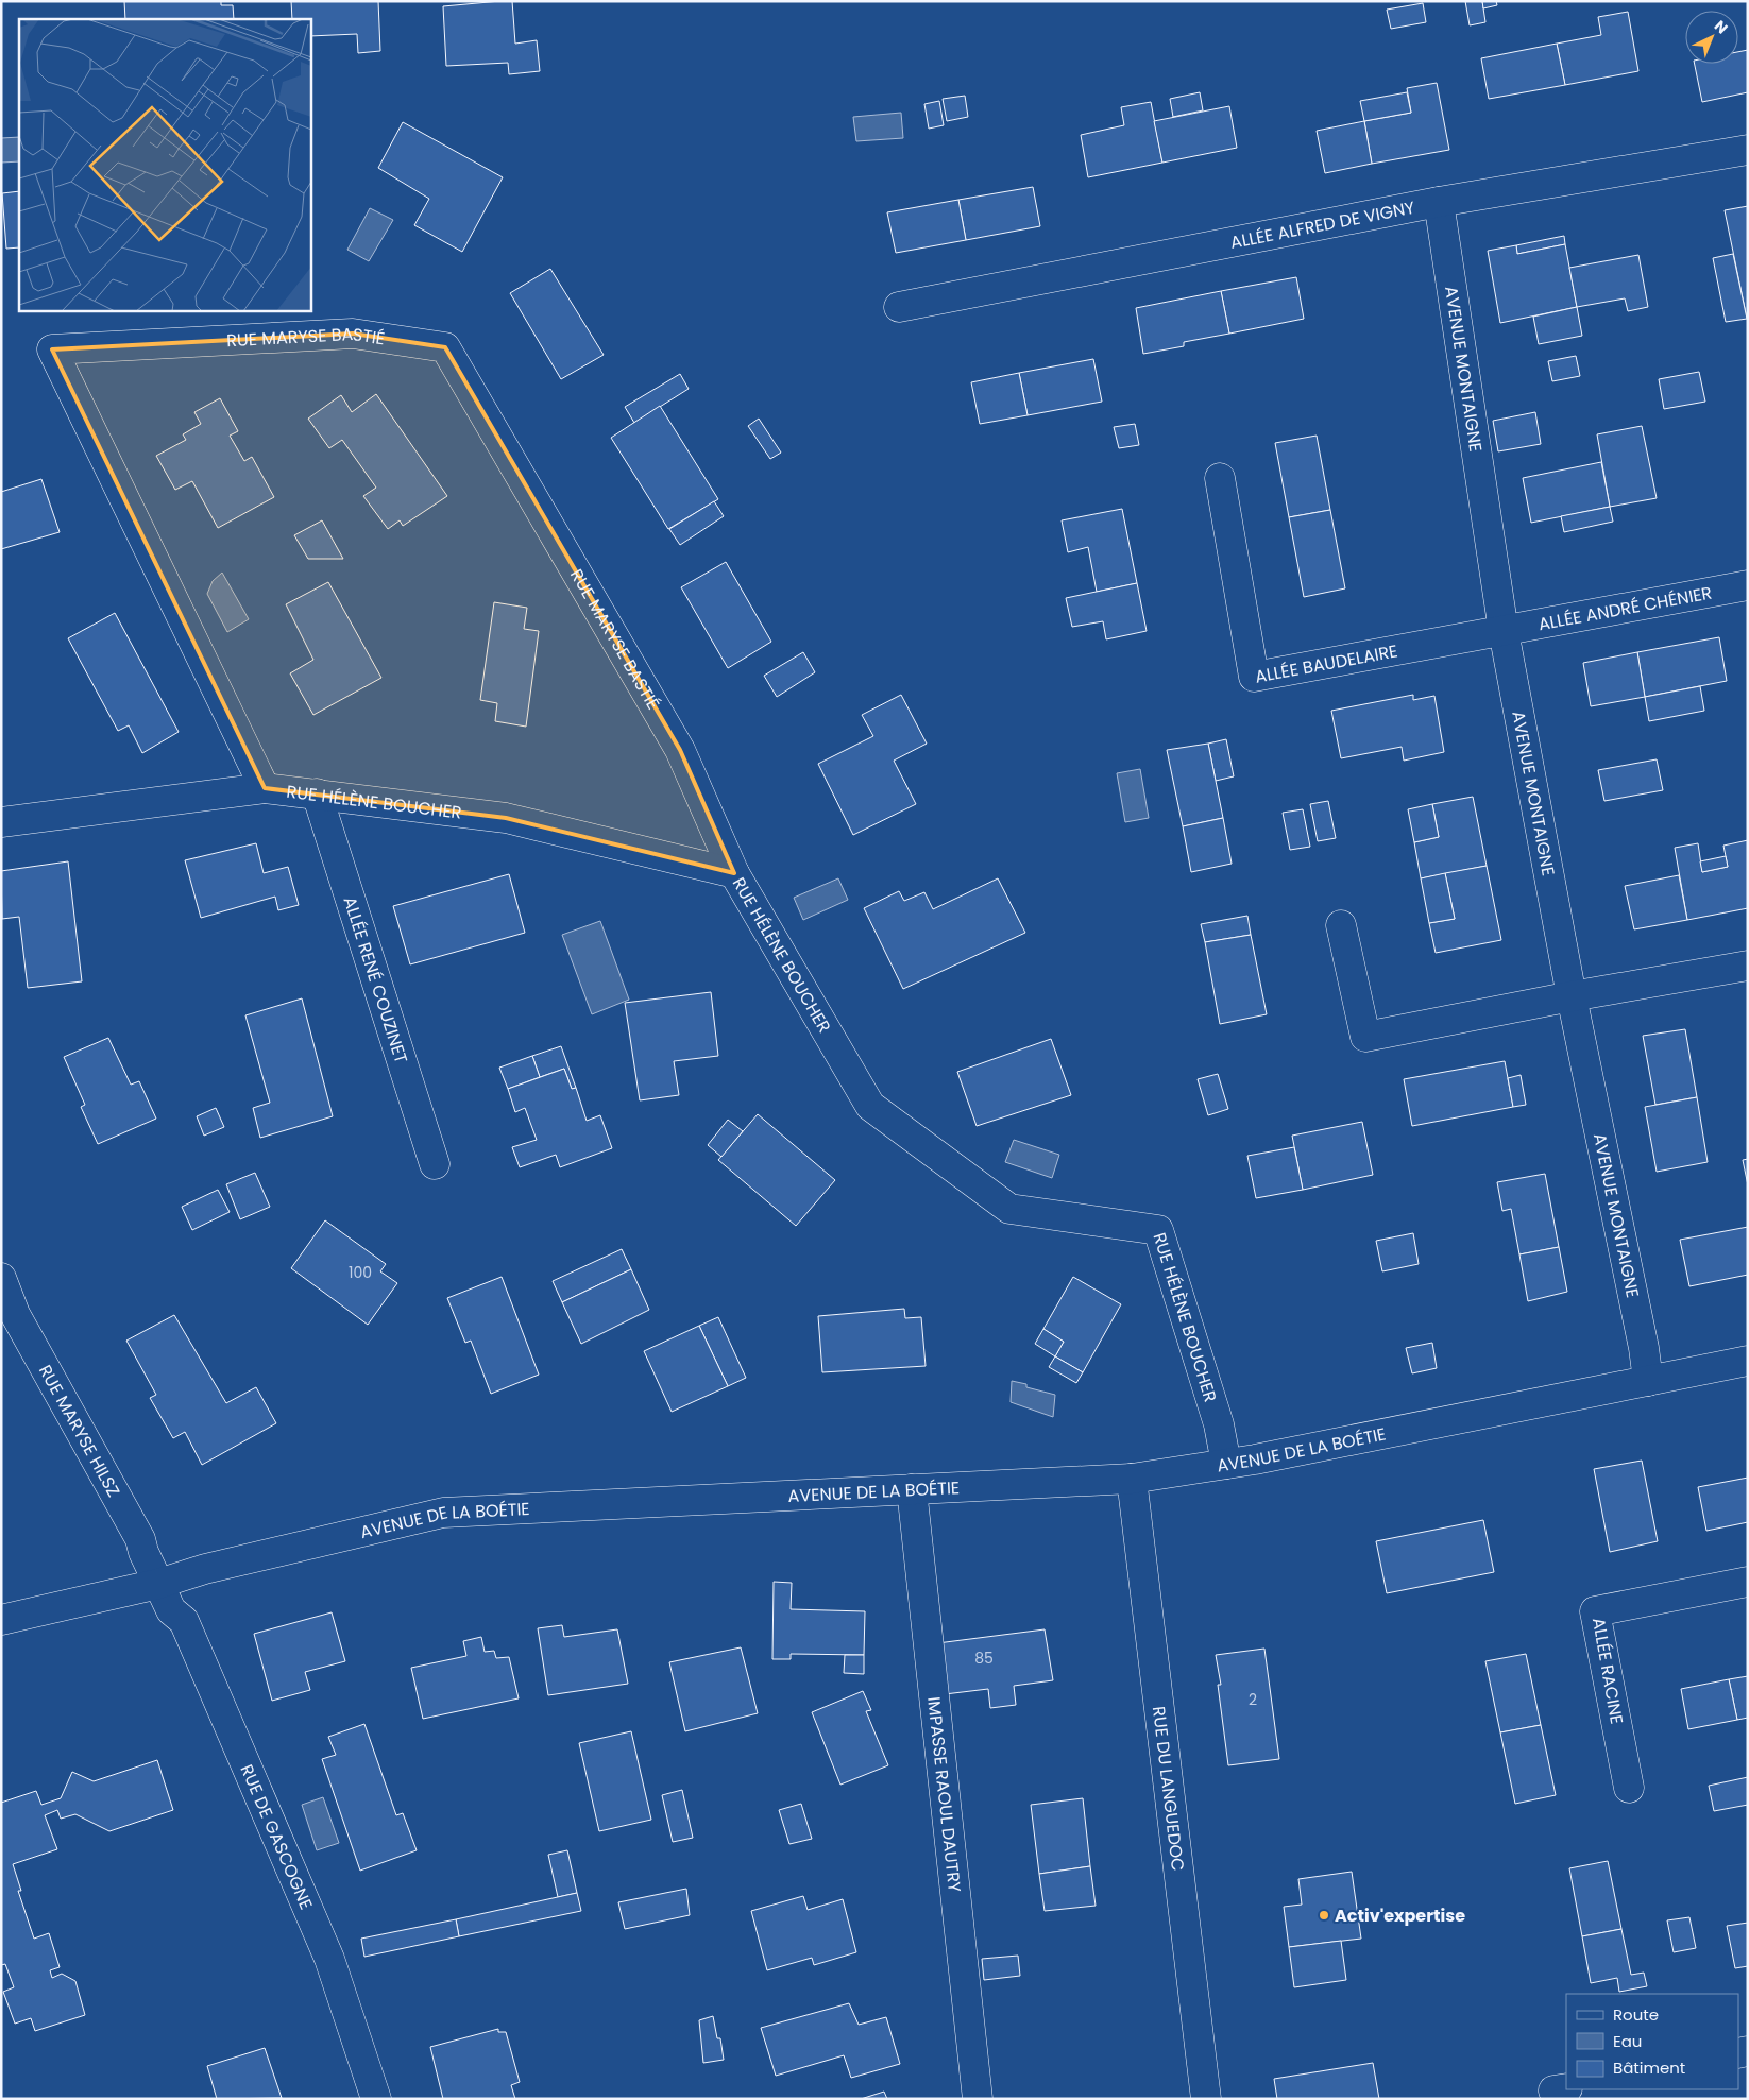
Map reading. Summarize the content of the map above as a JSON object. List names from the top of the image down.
{
  "streets": {
    "street": [
      "ALLÉE ALFRED DE VIGNY",
      "RUE MARYSE BASTIÉ",
      "AVENUE MONTAIGNE",
      "ALLÉE ANDRÉ CHÉNIER",
      "ALLÉE BAUDELAIRE",
      "RUE HÉLÈNE BOUCHER",
      "ALLÉE RENÉ COUZINET",
      "RUE MARYSE HILSZ",
      "AVENUE DE LA BOÉTIE",
      "ALLÉE RACINE",
      "RUE DU LANGUEDOC",
      "IMPASSE RAOUL DAUTRY",
      "RUE DE GASCOGNE"
    ]
  },
  "crossings": [
    ["ALLÉE ALFRED DE VIGNY", "AVENUE MONTAIGNE"],
    ["RUE MARYSE BASTIÉ", "RUE HÉLÈNE BOUCHER"],
    ["AVENUE MONTAIGNE", "ALLÉE ANDRÉ CHÉNIER"],
    ["AVENUE MONTAIGNE", "ALLÉE BAUDELAIRE"],
    ["AVENUE MONTAIGNE", "AVENUE DE LA BOÉTIE"],
    ["ALLÉE ANDRÉ CHÉNIER", "ALLÉE BAUDELAIRE"],
    ["RUE HÉLÈNE BOUCHER", "ALLÉE RENÉ COUZINET"],
    ["RUE HÉLÈNE BOUCHER", "AVENUE DE LA BOÉTIE"],
    ["RUE MARYSE HILSZ", "AVENUE DE LA BOÉTIE"],
    ["RUE MARYSE HILSZ", "RUE DE GASCOGNE"],
    ["AVENUE DE LA BOÉTIE", "RUE DU LANGUEDOC"],
    ["AVENUE DE LA BOÉTIE", "IMPASSE RAOUL DAUTRY"],
    ["AVENUE DE LA BOÉTIE", "RUE DE GASCOGNE"]
  ],
  "places": ["Activ'expertise"],
  "house_numbers": ["100", "85", "2"],
  "legend": ["Route", "Eau", "Bâtiment"],
  "north": "top right"
}
